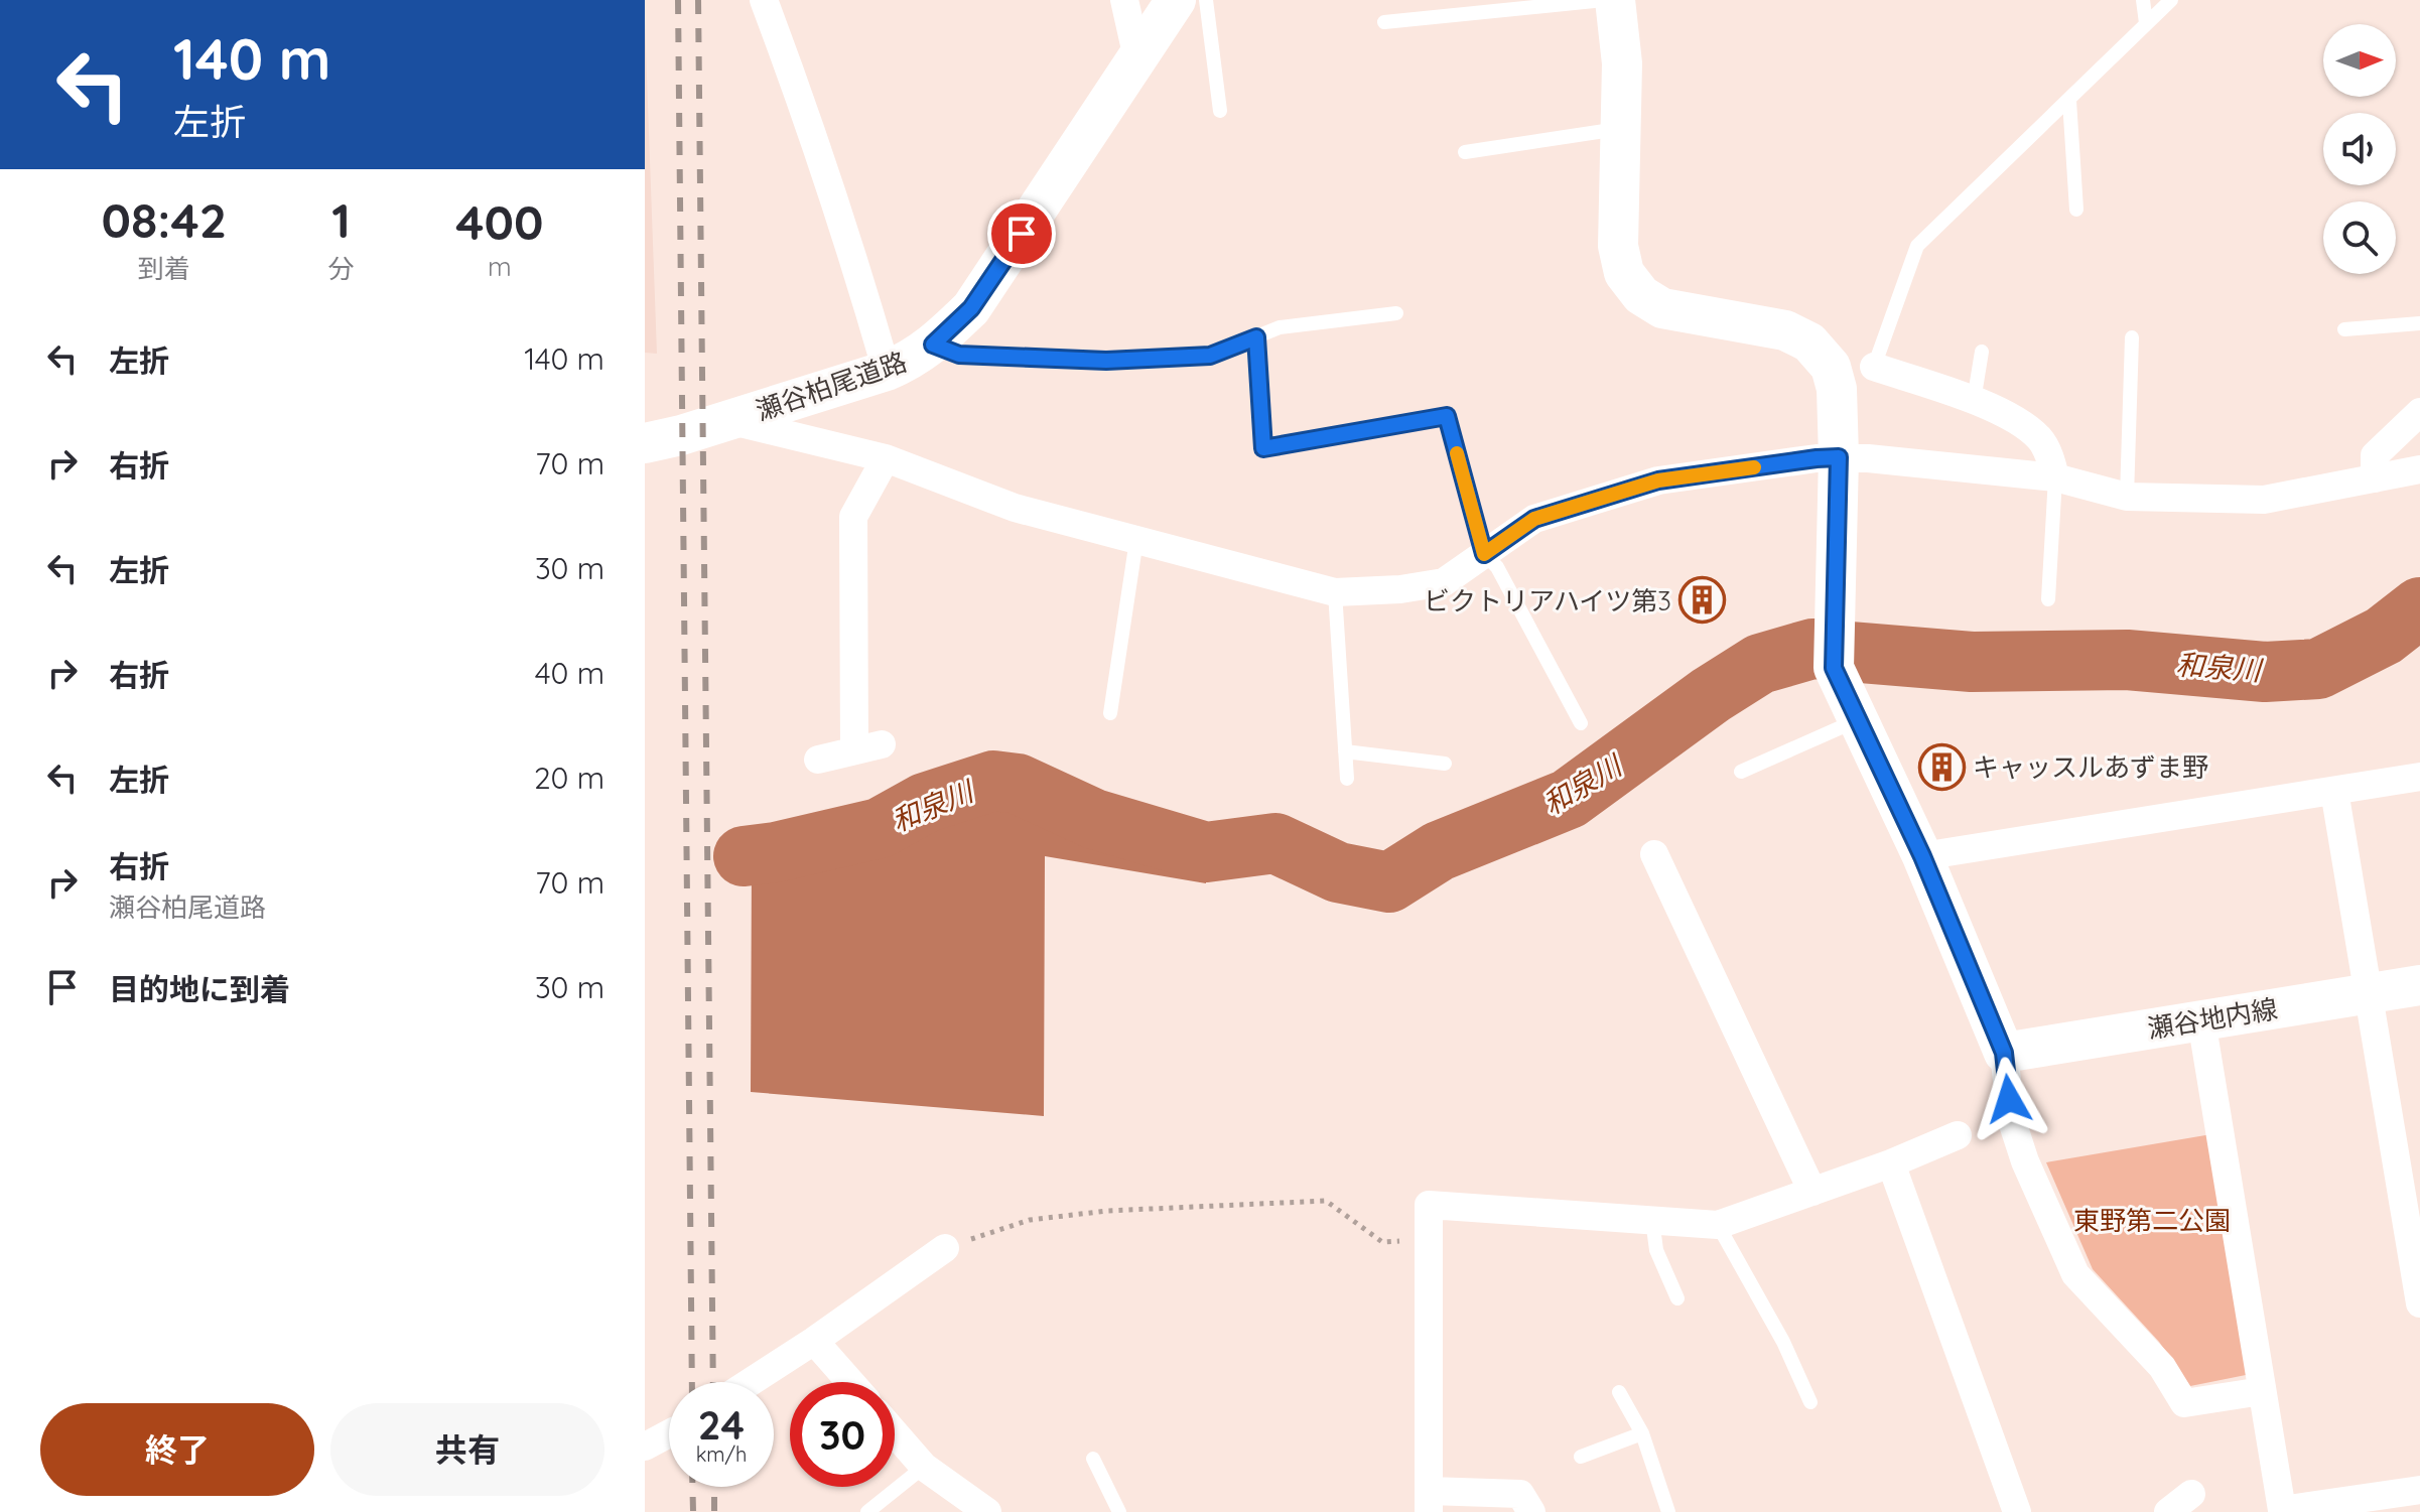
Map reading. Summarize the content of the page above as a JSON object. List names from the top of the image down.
{
  "streets": {
    "street": ["瀬谷柏尾道路", "瀬谷地内線"]
  },
  "water": ["和泉川"],
  "parks": ["東野第二公園"],
  "places": {
    "building": ["ビクトリアハイツ第3", "キャッスルあずま野"]
  },
  "north": "right",
  "page": {
    "turn": ["140 m", "左折"],
    "eta": [
      "08:42",
      "到着",
      "1",
      "分",
      "400",
      "m"
    ],
    "list": [
      {
        "name": "左折",
        "value": "140 m"
      },
      {
        "name": "右折",
        "value": "70 m"
      },
      {
        "name": "左折",
        "value": "30 m"
      },
      {
        "name": "右折",
        "value": "40 m"
      },
      {
        "name": "左折",
        "value": "20 m"
      },
      {
        "name": "右折",
        "note": "瀬谷柏尾道路",
        "value": "70 m"
      },
      {
        "name": "目的地に到着",
        "value": "30 m"
      }
    ],
    "speed": "24 km/h",
    "limit": "30",
    "buttons": ["終了", "共有"]
  }
}
